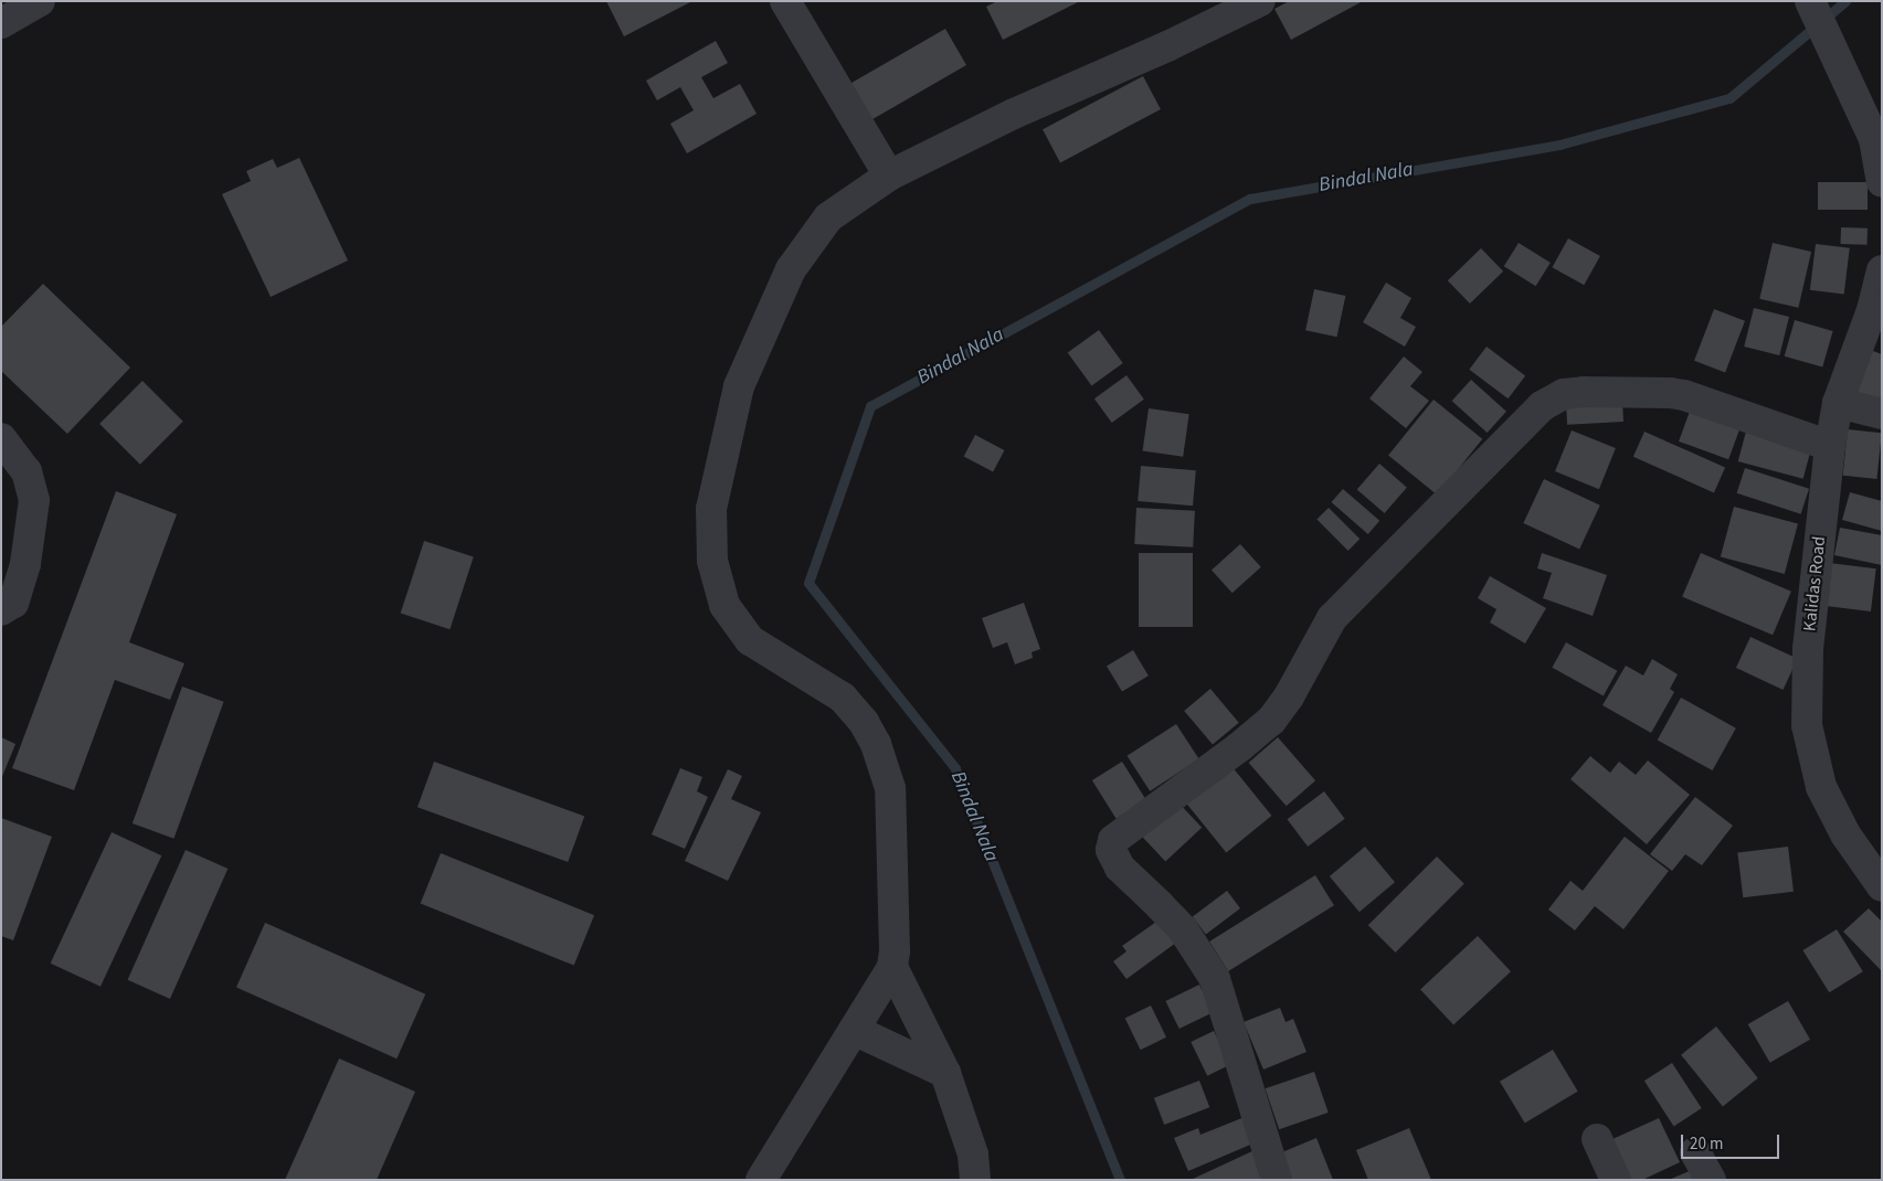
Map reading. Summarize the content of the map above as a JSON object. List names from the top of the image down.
{
  "streets": {
    "street": ["Kalidas Road"]
  },
  "water": ["Bindal Nala"],
  "scale_bar": "20 m"
}
